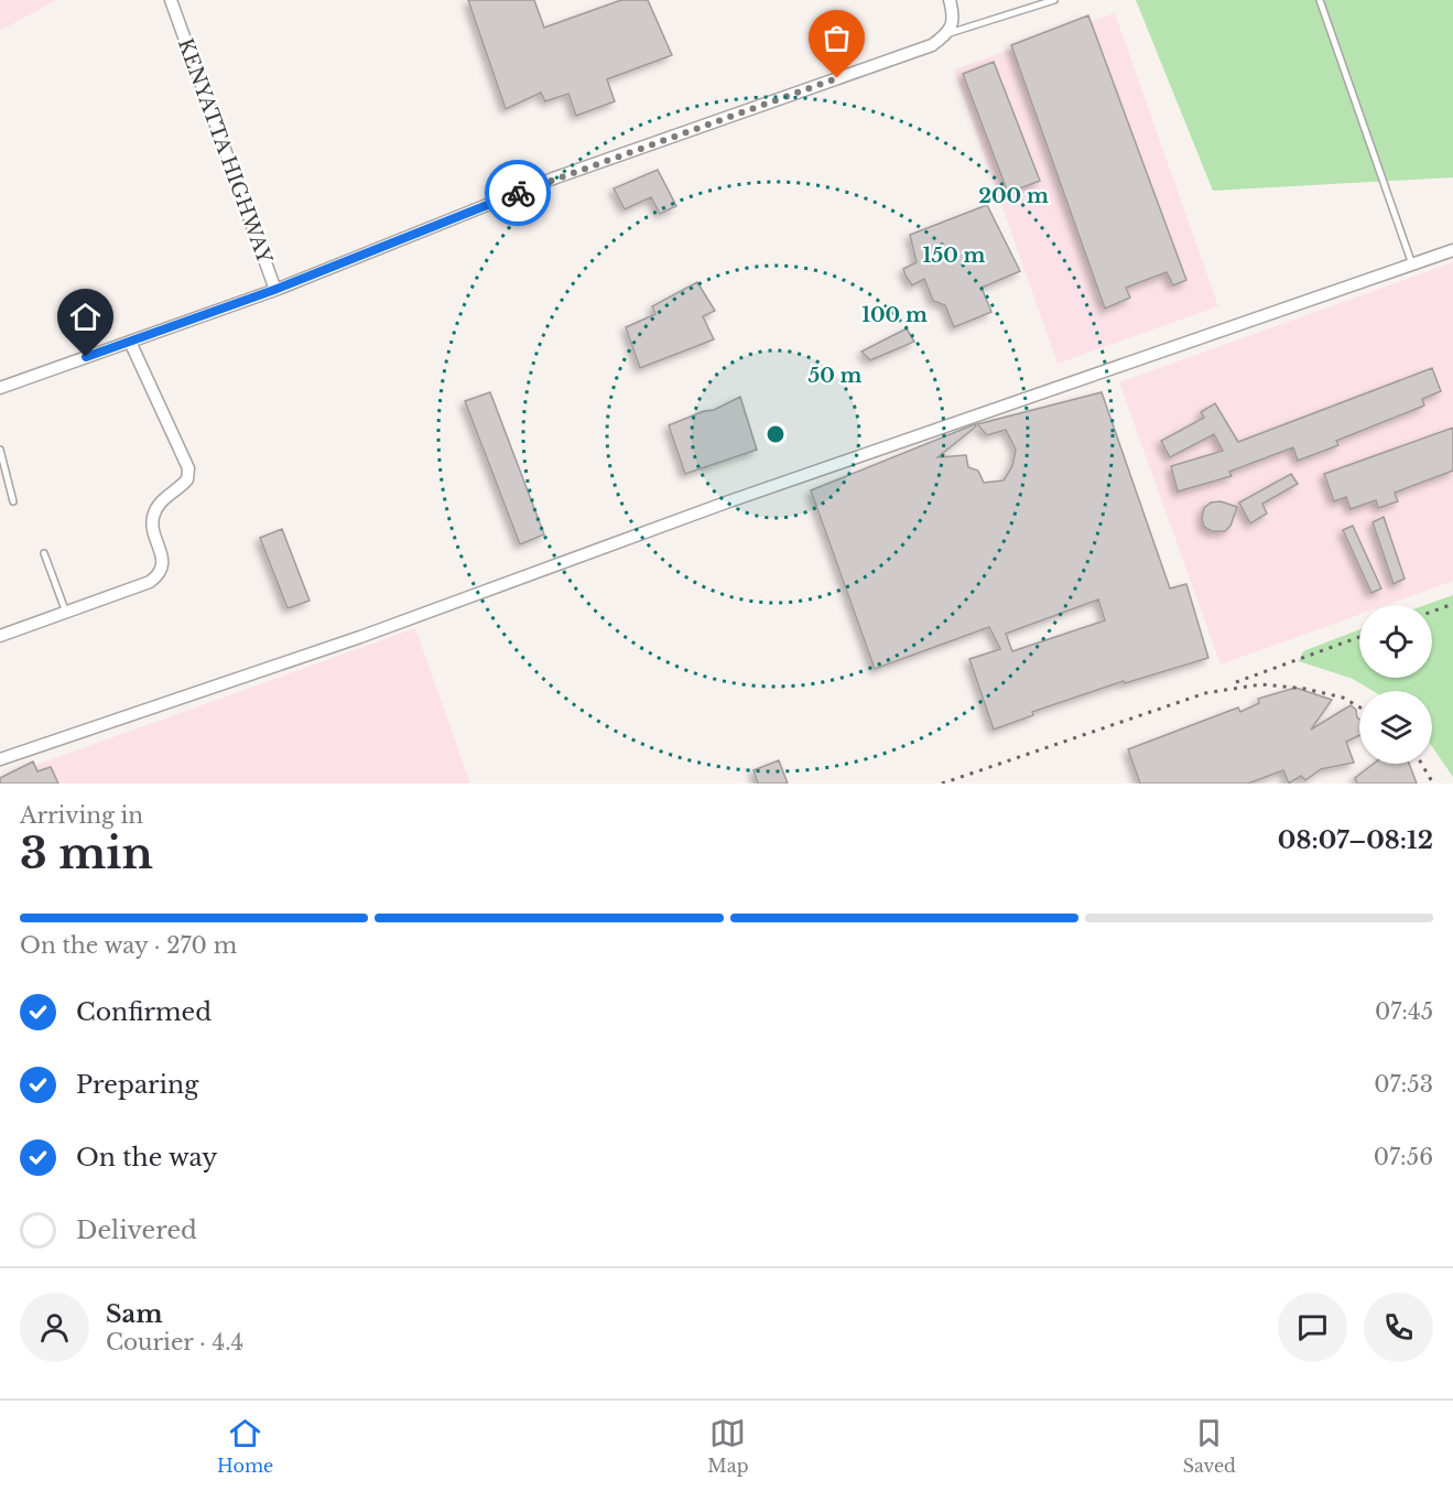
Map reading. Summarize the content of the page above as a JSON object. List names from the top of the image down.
{
  "streets": {
    "street": ["KENYATTA HIGHWAY"]
  },
  "page": {
    "heading": ["3 min", "Arriving in", "08:07–08:12"],
    "panel": ["Sam", "Courier · 4.4"],
    "bar": "On the way · 270 m",
    "list": [
      ["Confirmed", "07:45"],
      ["Preparing", "07:53"],
      ["On the way", "07:56"],
      "Delivered"
    ],
    "tabs": ["Home", "Map", "Saved"]
  },
  "rings": [
    "200 m",
    "150 m",
    "100 m",
    "50 m"
  ]
}
